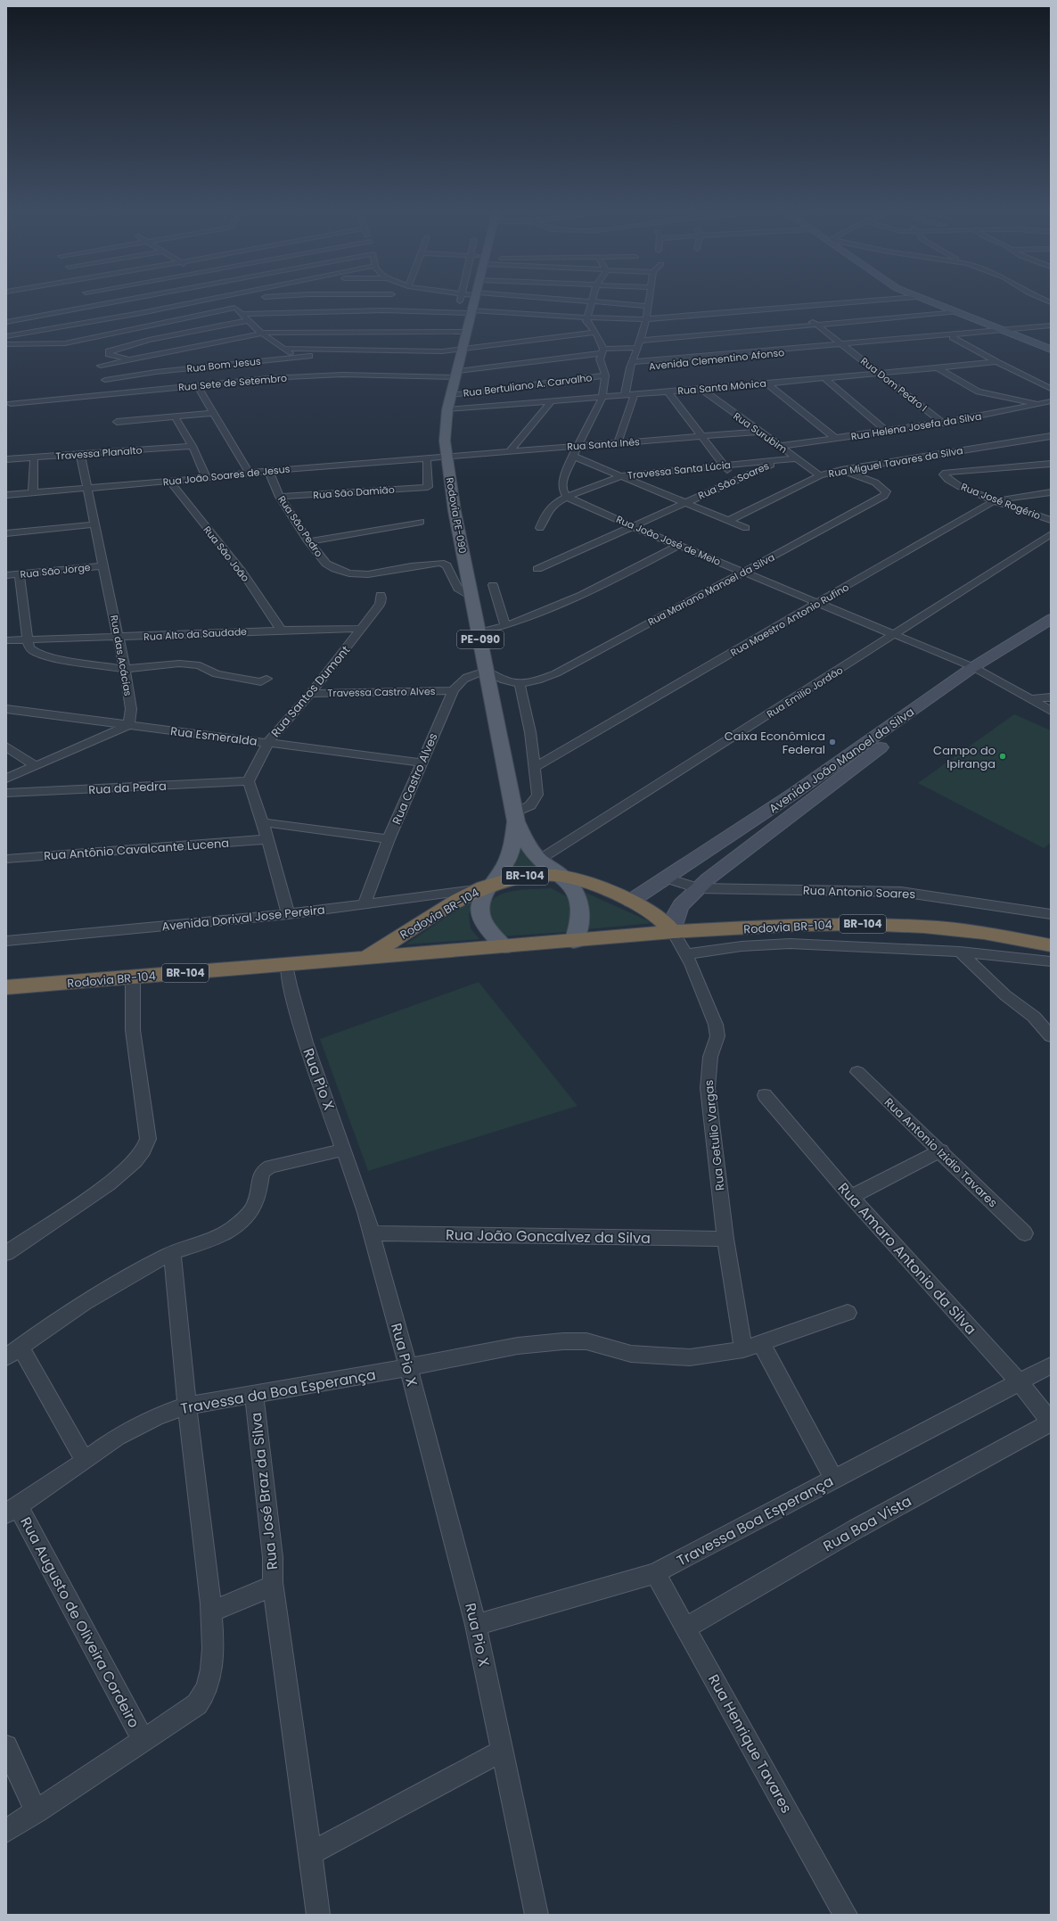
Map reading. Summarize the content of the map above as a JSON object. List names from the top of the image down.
{
  "streets": {
    "highway": ["BR-104", "Rodovia BR-104"],
    "main road": ["Rodovia PE-090", "PE-090"],
    "street": [
      "Avenida Clementino Afonso",
      "Rua Bom Jesus",
      "Rua Sete de Setembro",
      "Rua Dom Pedro I",
      "Rua Bertuliano A. Carvalho",
      "Rua Santa Mônica",
      "Rua Helena Josefa da Silva",
      "Rua Surubim",
      "Rua Santa Inês",
      "Travessa Planalto",
      "Rua Miguel Tavares da Silva",
      "Travessa Santa Lúcia",
      "Rua João Soares de Jesus",
      "Rua São Soares",
      "Rua São Damião",
      "Rua José Rogério",
      "Rua São Pedro",
      "Rua João José de Melo",
      "Rua São João",
      "Rua São Jorge",
      "Rua Mariano Manoel da Silva",
      "Rua Maestro Antonio Rufino",
      "Rua Alto da Saudade",
      "Rua das Acácias",
      "Rua Santos Dumont",
      "Travessa Castro Alves",
      "Rua Emilio Jordão",
      "Rua Esmeralda",
      "Avenida João Manoel da Silva",
      "Rua Castro Alves",
      "Rua da Pedra",
      "Rua Antônio Cavalcante Lucena",
      "Rua Antonio Soares",
      "Avenida Dorival Jose Pereira",
      "Rua Pio X",
      "Rua Getulio Vargas",
      "Rua Antonio Izidio Tavares",
      "Rua João Goncalvez da Silva",
      "Rua Amaro Antonio da Silva",
      "Travessa da Boa Esperança",
      "Rua José Braz da Silva",
      "Travessa Boa Esperança",
      "Rua Boa Vista",
      "Rua Augusto de Oliveira Cordeiro",
      "Rua Henrique Tavares"
    ]
  },
  "crossings": [
    ["Avenida Clementino Afonso", "Rua Dom Pedro I"],
    ["Rua Bom Jesus", "Rua Sete de Setembro"],
    ["Rua Sete de Setembro", "Rodovia PE-090"],
    ["Rua Dom Pedro I", "Rua Santa Mônica"],
    ["Rua Dom Pedro I", "Rua Helena Josefa da Silva"],
    ["Rua Bertuliano A. Carvalho", "Rodovia PE-090"],
    ["Rua Santa Mônica", "Rua Surubim"],
    ["Rua Santa Mônica", "Rodovia PE-090"],
    ["Rua Helena Josefa da Silva", "Rua Surubim"],
    ["Rua Surubim", "Rua Santa Inês"],
    ["Rua Surubim", "Rua Miguel Tavares da Silva"],
    ["Rua Surubim", "Travessa Santa Lúcia"],
    ["Rua Santa Inês", "Rua João Soares de Jesus"],
    ["Rua Santa Inês", "Rodovia PE-090"],
    ["Travessa Planalto", "Rua das Acácias"],
    ["Rua Miguel Tavares da Silva", "Rua Mariano Manoel da Silva"],
    ["Travessa Santa Lúcia", "Rua São Soares"],
    ["Travessa Santa Lúcia", "Rua João José de Melo"],
    ["Rua João Soares de Jesus", "Rua São Damião"],
    ["Rua João Soares de Jesus", "Rodovia PE-090"],
    ["Rua João Soares de Jesus", "Rua São Pedro"],
    ["Rua João Soares de Jesus", "Rua São João"],
    ["Rua João Soares de Jesus", "Rua das Acácias"],
    ["Rua São Soares", "Rua João José de Melo"],
    ["Rua São Damião", "Rua São Pedro"],
    ["Rua José Rogério", "Rua Maestro Antonio Rufino"],
    ["Rodovia PE-090", "Rua São Pedro"],
    ["Rodovia PE-090", "Rua Mariano Manoel da Silva"],
    ["Rodovia PE-090", "Rua Emilio Jordão"],
    ["Rodovia PE-090", "Rua Castro Alves"],
    ["Rodovia PE-090", "Rodovia BR-104"],
    ["Rodovia PE-090", "Avenida Dorival Jose Pereira"],
    ["Rua João José de Melo", "Rua Mariano Manoel da Silva"],
    ["Rua João José de Melo", "Rua Maestro Antonio Rufino"],
    ["Rua João José de Melo", "Rua Emilio Jordão"],
    ["Rua João José de Melo", "Avenida João Manoel da Silva"],
    ["Rua São João", "Rua Alto da Saudade"],
    ["Rua São Jorge", "Rua das Acácias"],
    ["Rua Mariano Manoel da Silva", "Rua Castro Alves"],
    ["Rua Alto da Saudade", "Rua das Acácias"],
    ["Rua Alto da Saudade", "Rua Santos Dumont"],
    ["Rua das Acácias", "Rua Esmeralda"],
    ["Rua Santos Dumont", "Travessa Castro Alves"],
    ["Rua Santos Dumont", "Rua Esmeralda"],
    ["Rua Santos Dumont", "Rua da Pedra"],
    ["Travessa Castro Alves", "Rua Castro Alves"],
    ["Rua Esmeralda", "Rua Castro Alves"],
    ["Avenida João Manoel da Silva", "Rua Antonio Soares"],
    ["Avenida João Manoel da Silva", "Rodovia BR-104"],
    ["Avenida João Manoel da Silva", "Rua Getulio Vargas"],
    ["Rua Castro Alves", "Avenida Dorival Jose Pereira"],
    ["Rodovia BR-104", "Avenida Dorival Jose Pereira"],
    ["Rodovia BR-104", "Rua Pio X"],
    ["Rodovia BR-104", "Rua Getulio Vargas"],
    ["Rua Pio X", "Rua João Goncalvez da Silva"],
    ["Rua Pio X", "Travessa da Boa Esperança"],
    ["Rua Pio X", "Travessa Boa Esperança"],
    ["Rua Getulio Vargas", "Rua João Goncalvez da Silva"],
    ["Rua Getulio Vargas", "Travessa da Boa Esperança"],
    ["Rua Amaro Antonio da Silva", "Travessa Boa Esperança"],
    ["Rua Amaro Antonio da Silva", "Rua Boa Vista"],
    ["Travessa da Boa Esperança", "Rua José Braz da Silva"],
    ["Travessa da Boa Esperança", "Rua Augusto de Oliveira Cordeiro"],
    ["Travessa Boa Esperança", "Rua Henrique Tavares"],
    ["Rua Boa Vista", "Rua Henrique Tavares"]
  ],
  "places": ["Caixa Econômica Federal", "Campo do Ipiranga"]
}
